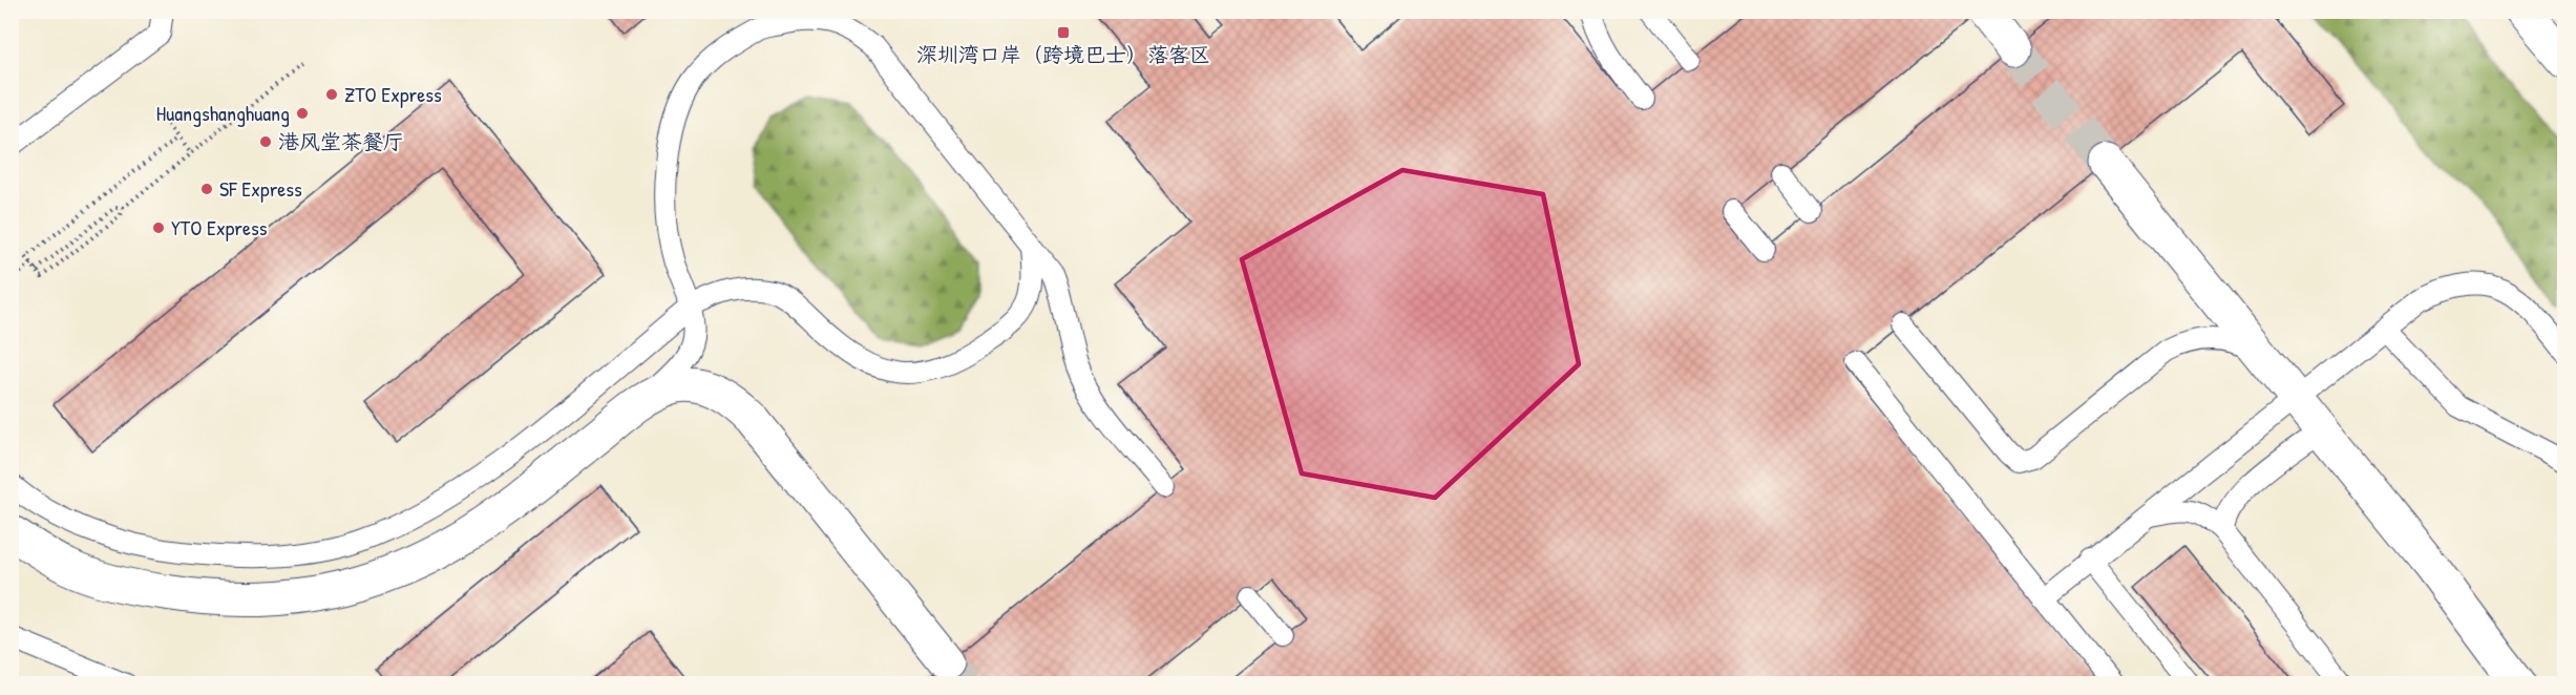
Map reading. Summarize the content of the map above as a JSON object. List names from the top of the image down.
{
  "places": {
    "transit": ["深圳湾口岸（跨境巴士）落客区"],
    "other": [
      "ZTO Express",
      "Huangshanghuang",
      "港风堂茶餐厅",
      "SF Express",
      "YTO Express"
    ]
  }
}
